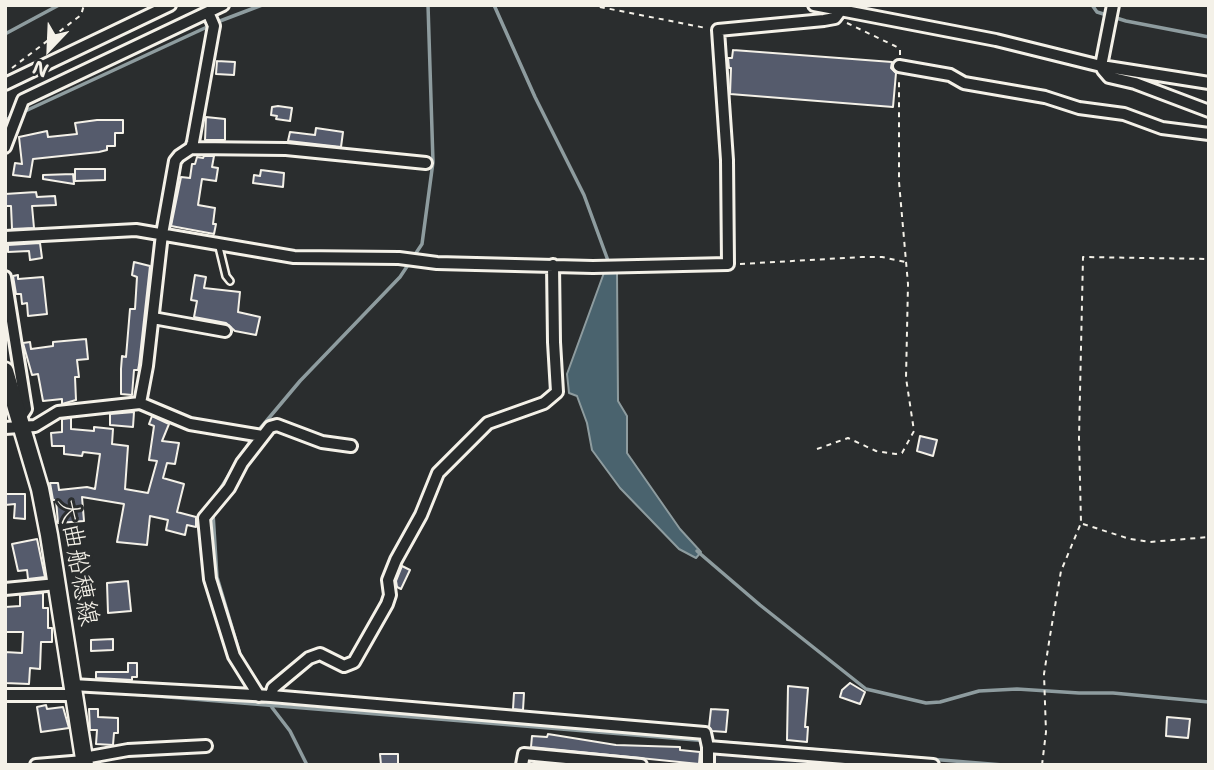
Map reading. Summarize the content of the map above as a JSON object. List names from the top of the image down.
{
  "streets": {
    "main road": ["大曲船穂線"]
  },
  "north": "bottom left"
}
